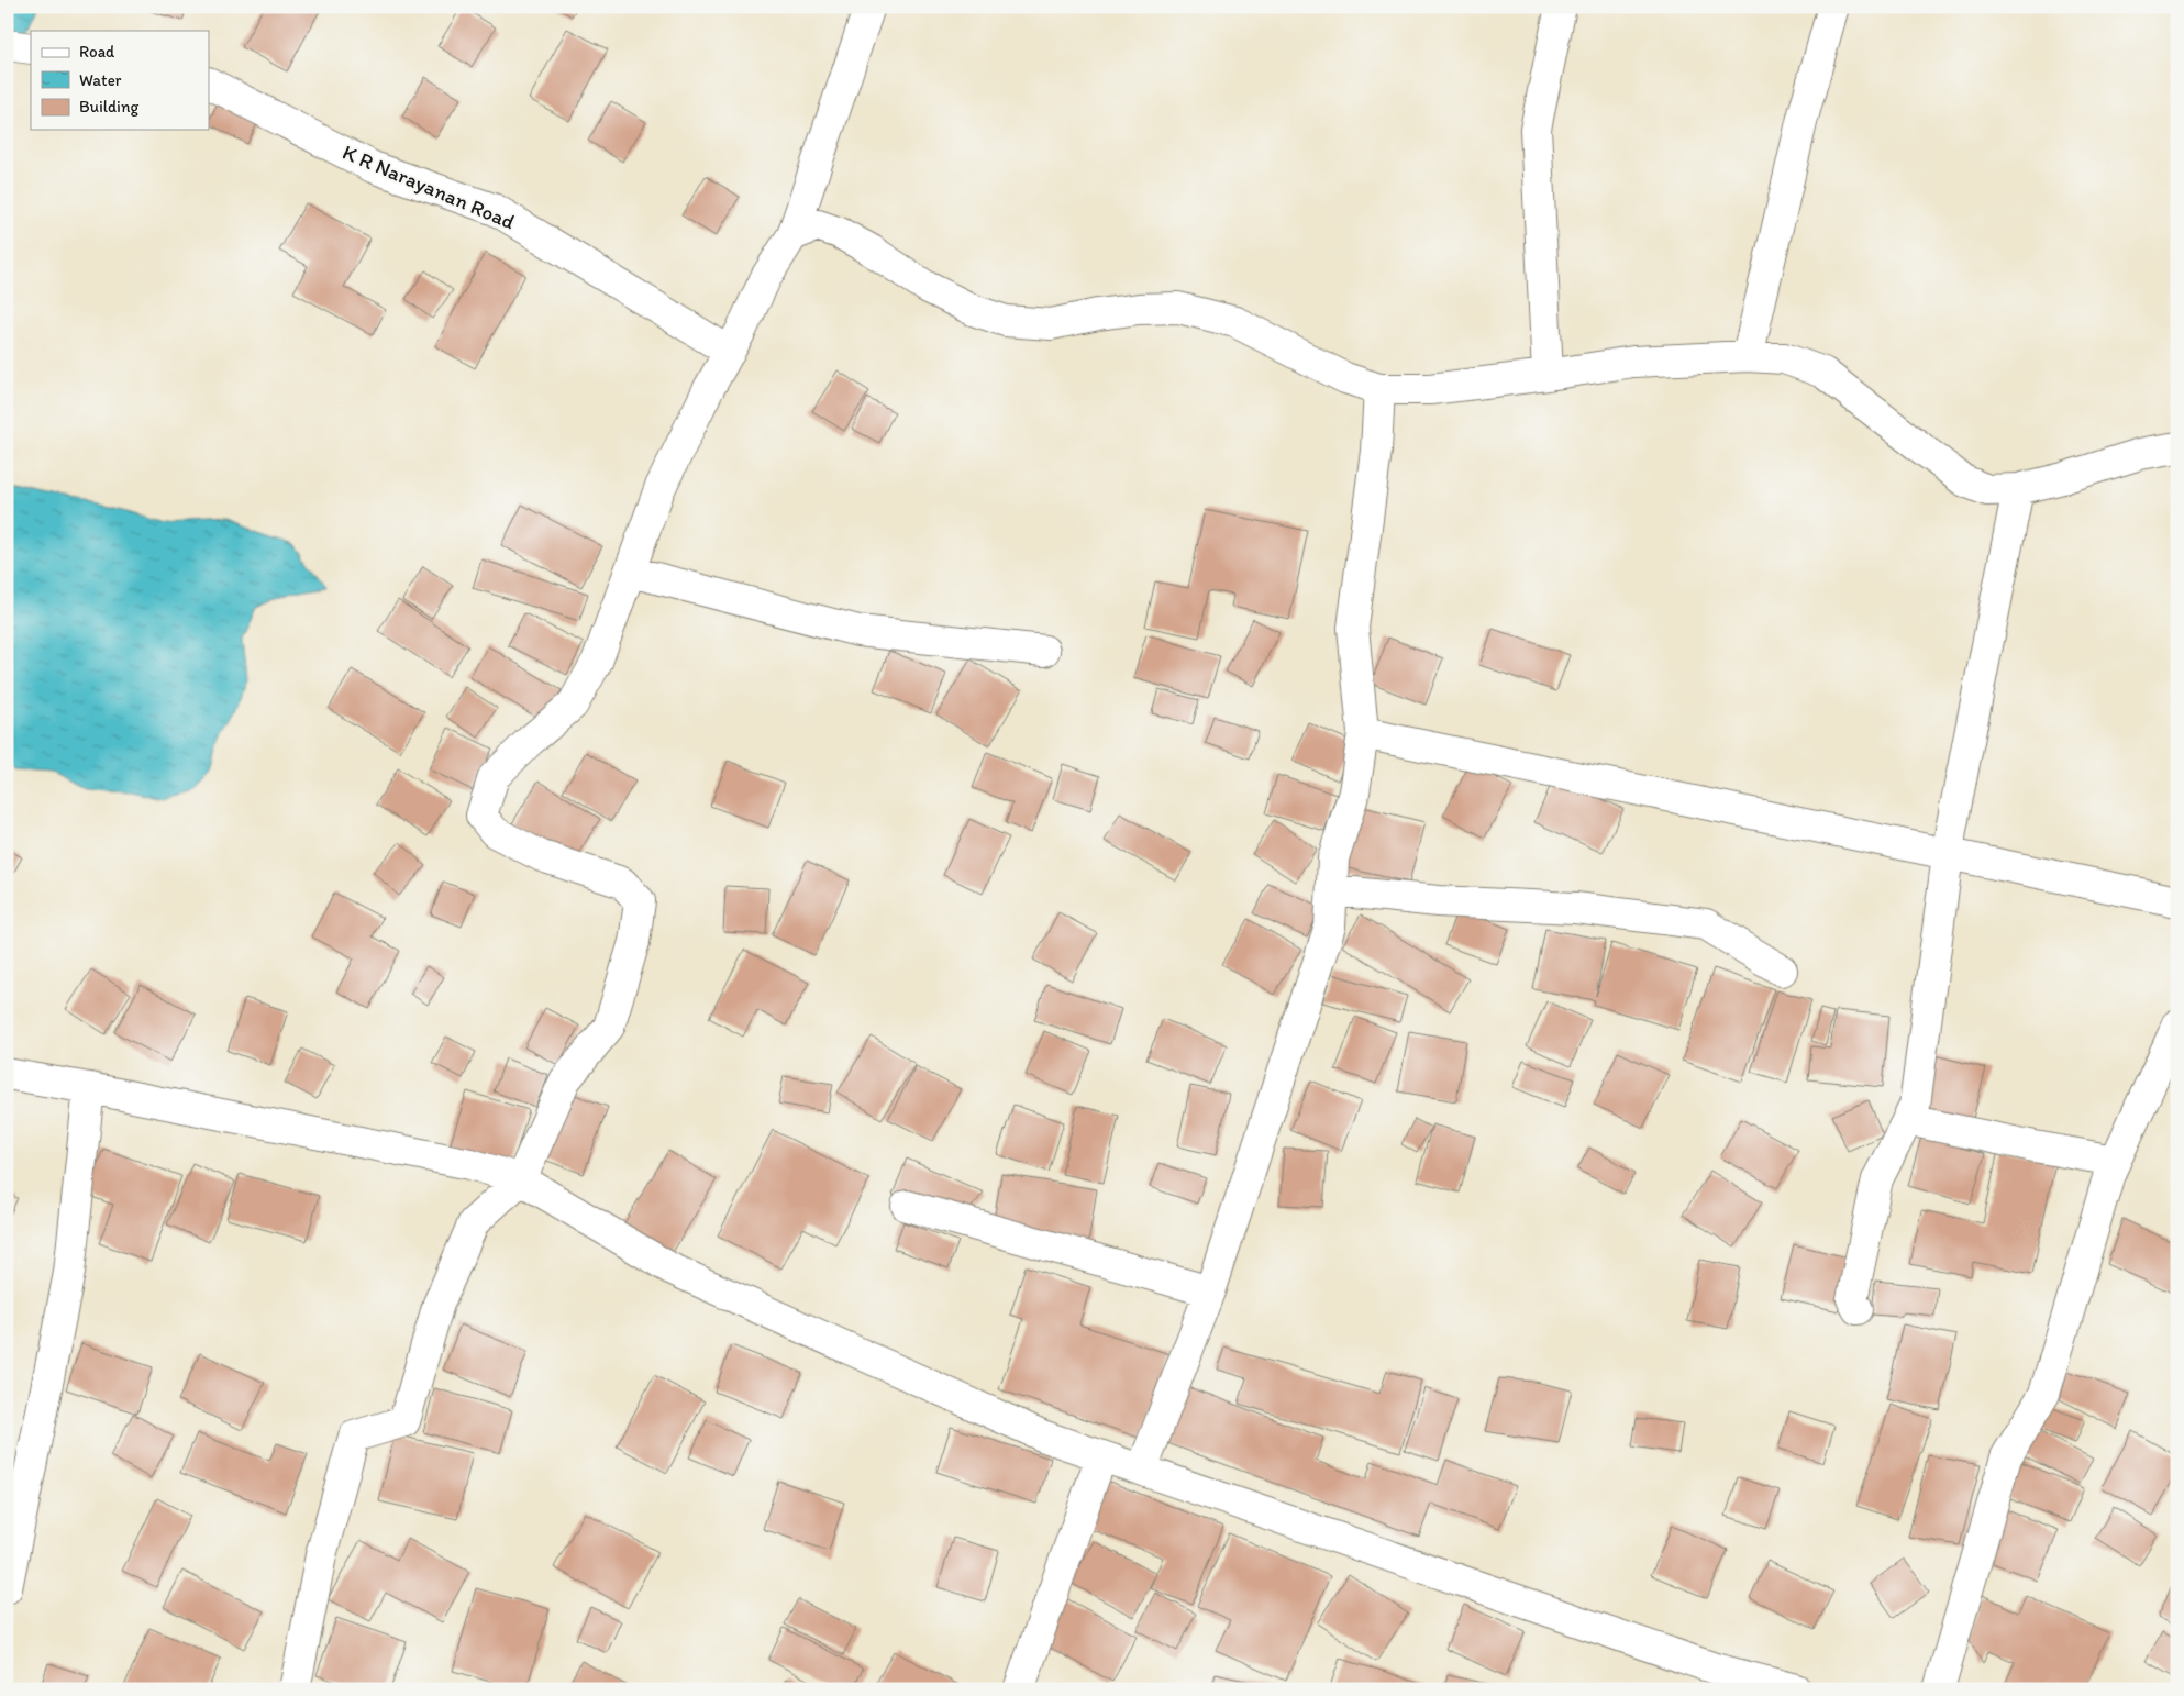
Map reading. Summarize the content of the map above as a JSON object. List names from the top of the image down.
{
  "streets": {
    "street": ["K R Narayanan Road"]
  },
  "legend": ["Road", "Water", "Building"]
}
